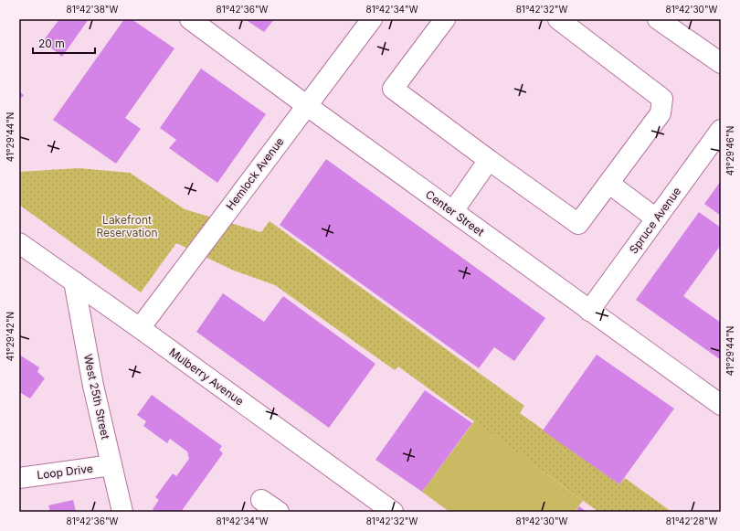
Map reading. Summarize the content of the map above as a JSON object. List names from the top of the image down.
{
  "streets": {
    "street": [
      "Hemlock Avenue",
      "Center Street",
      "Spruce Avenue",
      "Mulberry Avenue",
      "West 25th Street",
      "Loop Drive"
    ]
  },
  "crossings": [
    ["Hemlock Avenue", "Center Street"],
    ["Hemlock Avenue", "Mulberry Avenue"],
    ["Center Street", "Spruce Avenue"],
    ["Mulberry Avenue", "West 25th Street"],
    ["West 25th Street", "Loop Drive"]
  ],
  "parks": ["Lakefront Reservation"],
  "scale_bar": "20 m",
  "coordinates": [
    "81°42'38\"W",
    "81°42'36\"W",
    "81°42'34\"W",
    "81°42'32\"W",
    "81°42'30\"W",
    "41°29'44\"N",
    "41°29'46\"N",
    "41°29'42\"N",
    "81°42'28\"W"
  ]
}
